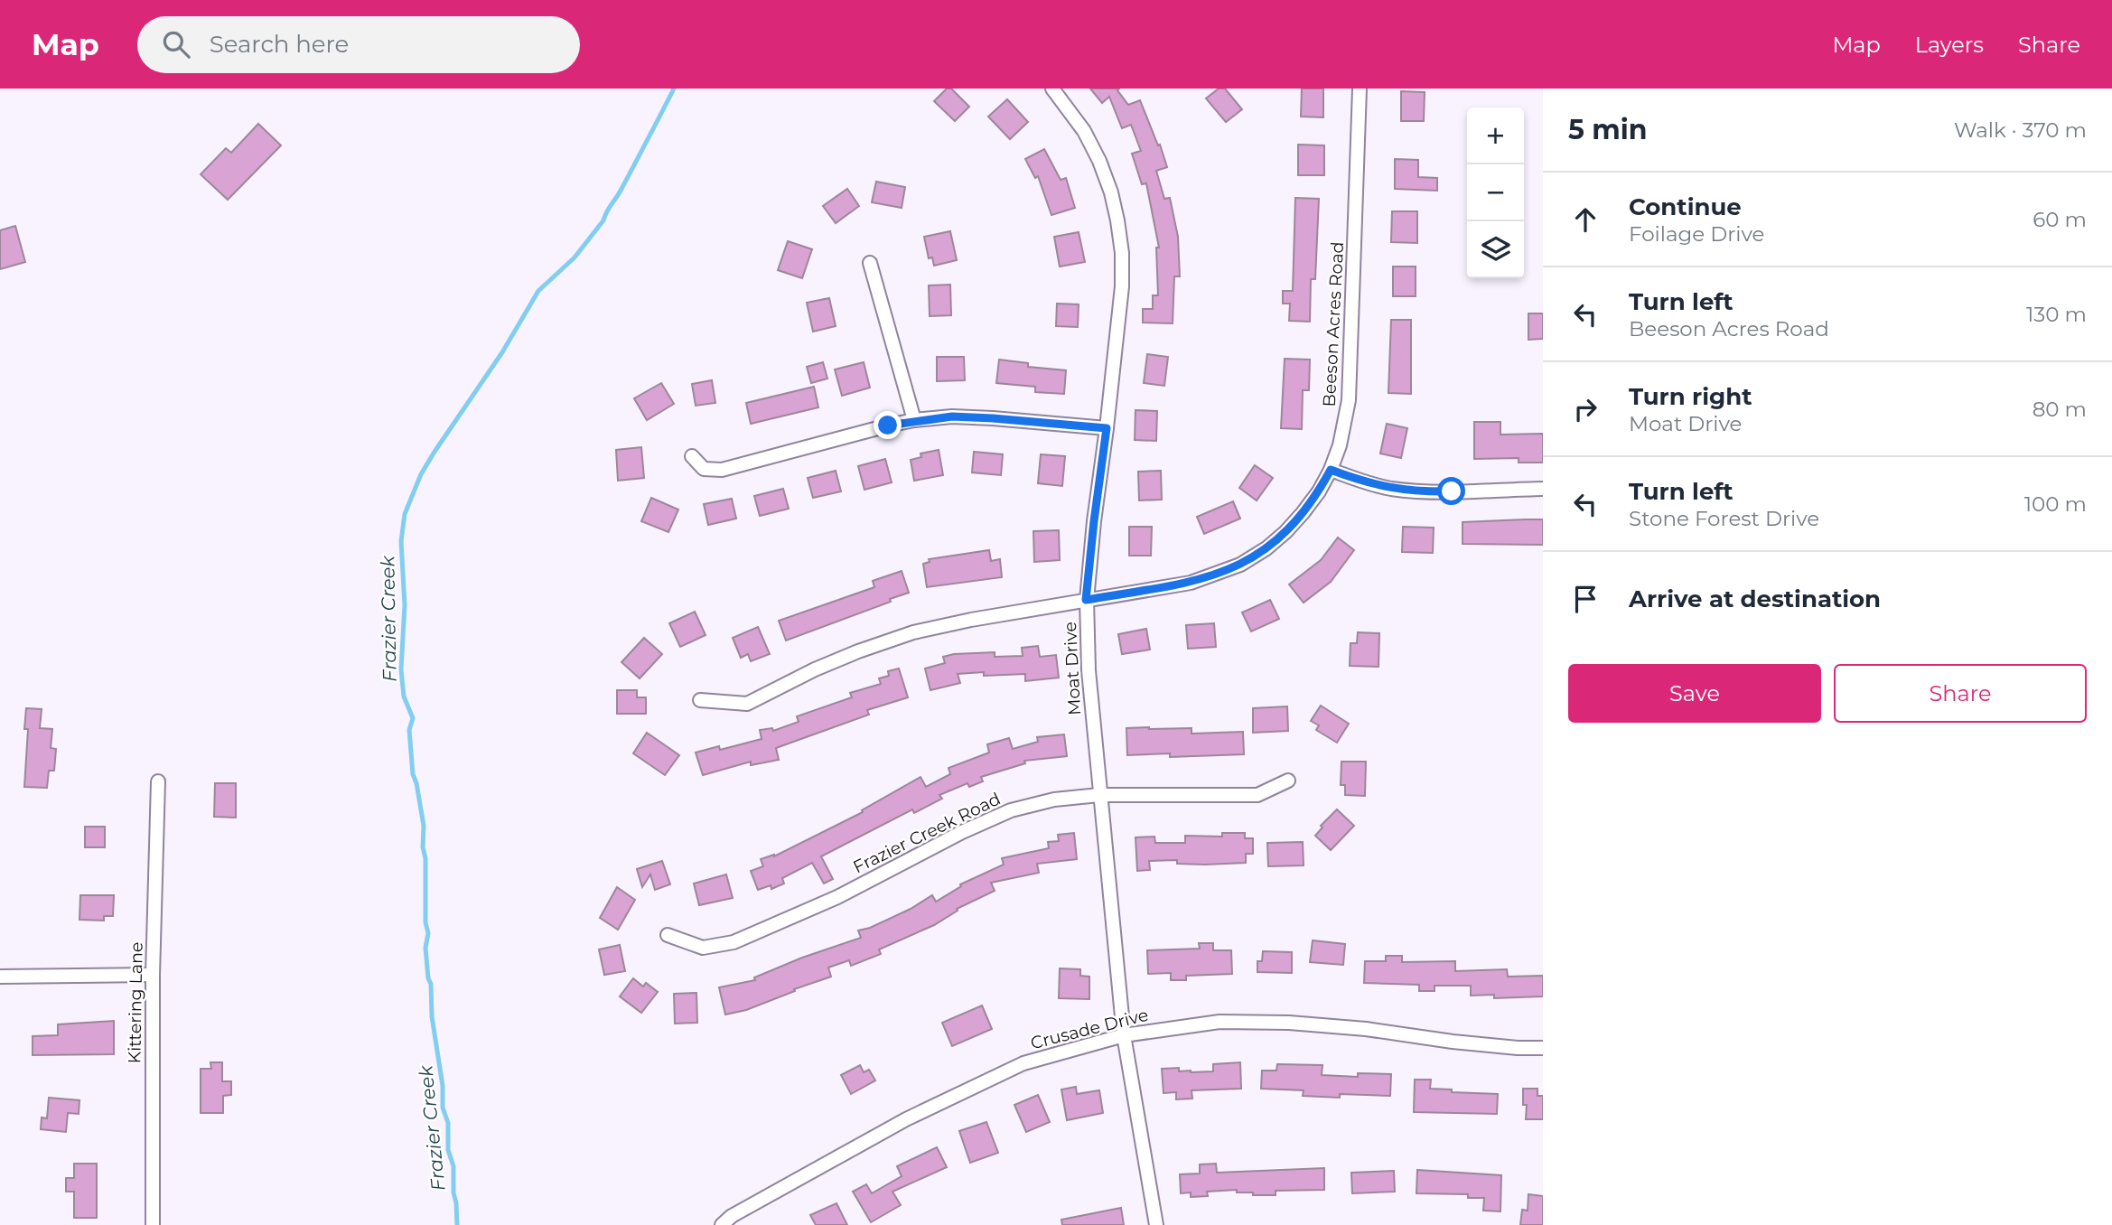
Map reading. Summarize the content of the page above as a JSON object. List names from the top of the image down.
{
  "streets": {
    "street": [
      "Beeson Acres Road",
      "Moat Drive",
      "Frazier Creek Road",
      "Kittering Lane",
      "Crusade Drive"
    ]
  },
  "crossings": [
    ["Beeson Acres Road", "Moat Drive"],
    ["Moat Drive", "Frazier Creek Road"],
    ["Moat Drive", "Crusade Drive"]
  ],
  "water": ["Frazier Creek"],
  "page": {
    "header": "Map",
    "search": "Search here",
    "nav": ["Map", "Layers", "Share"],
    "heading": ["5 min", "Walk · 370 m"],
    "map_buttons": ["+", "−"],
    "list": [
      ["Continue", "Foilage Drive", "60 m"],
      ["Turn left", "Beeson Acres Road", "130 m"],
      ["Turn right", "Moat Drive", "80 m"],
      ["Turn left", "Stone Forest Drive", "100 m"],
      "Arrive at destination"
    ],
    "buttons": ["Save", "Share"]
  }
}
